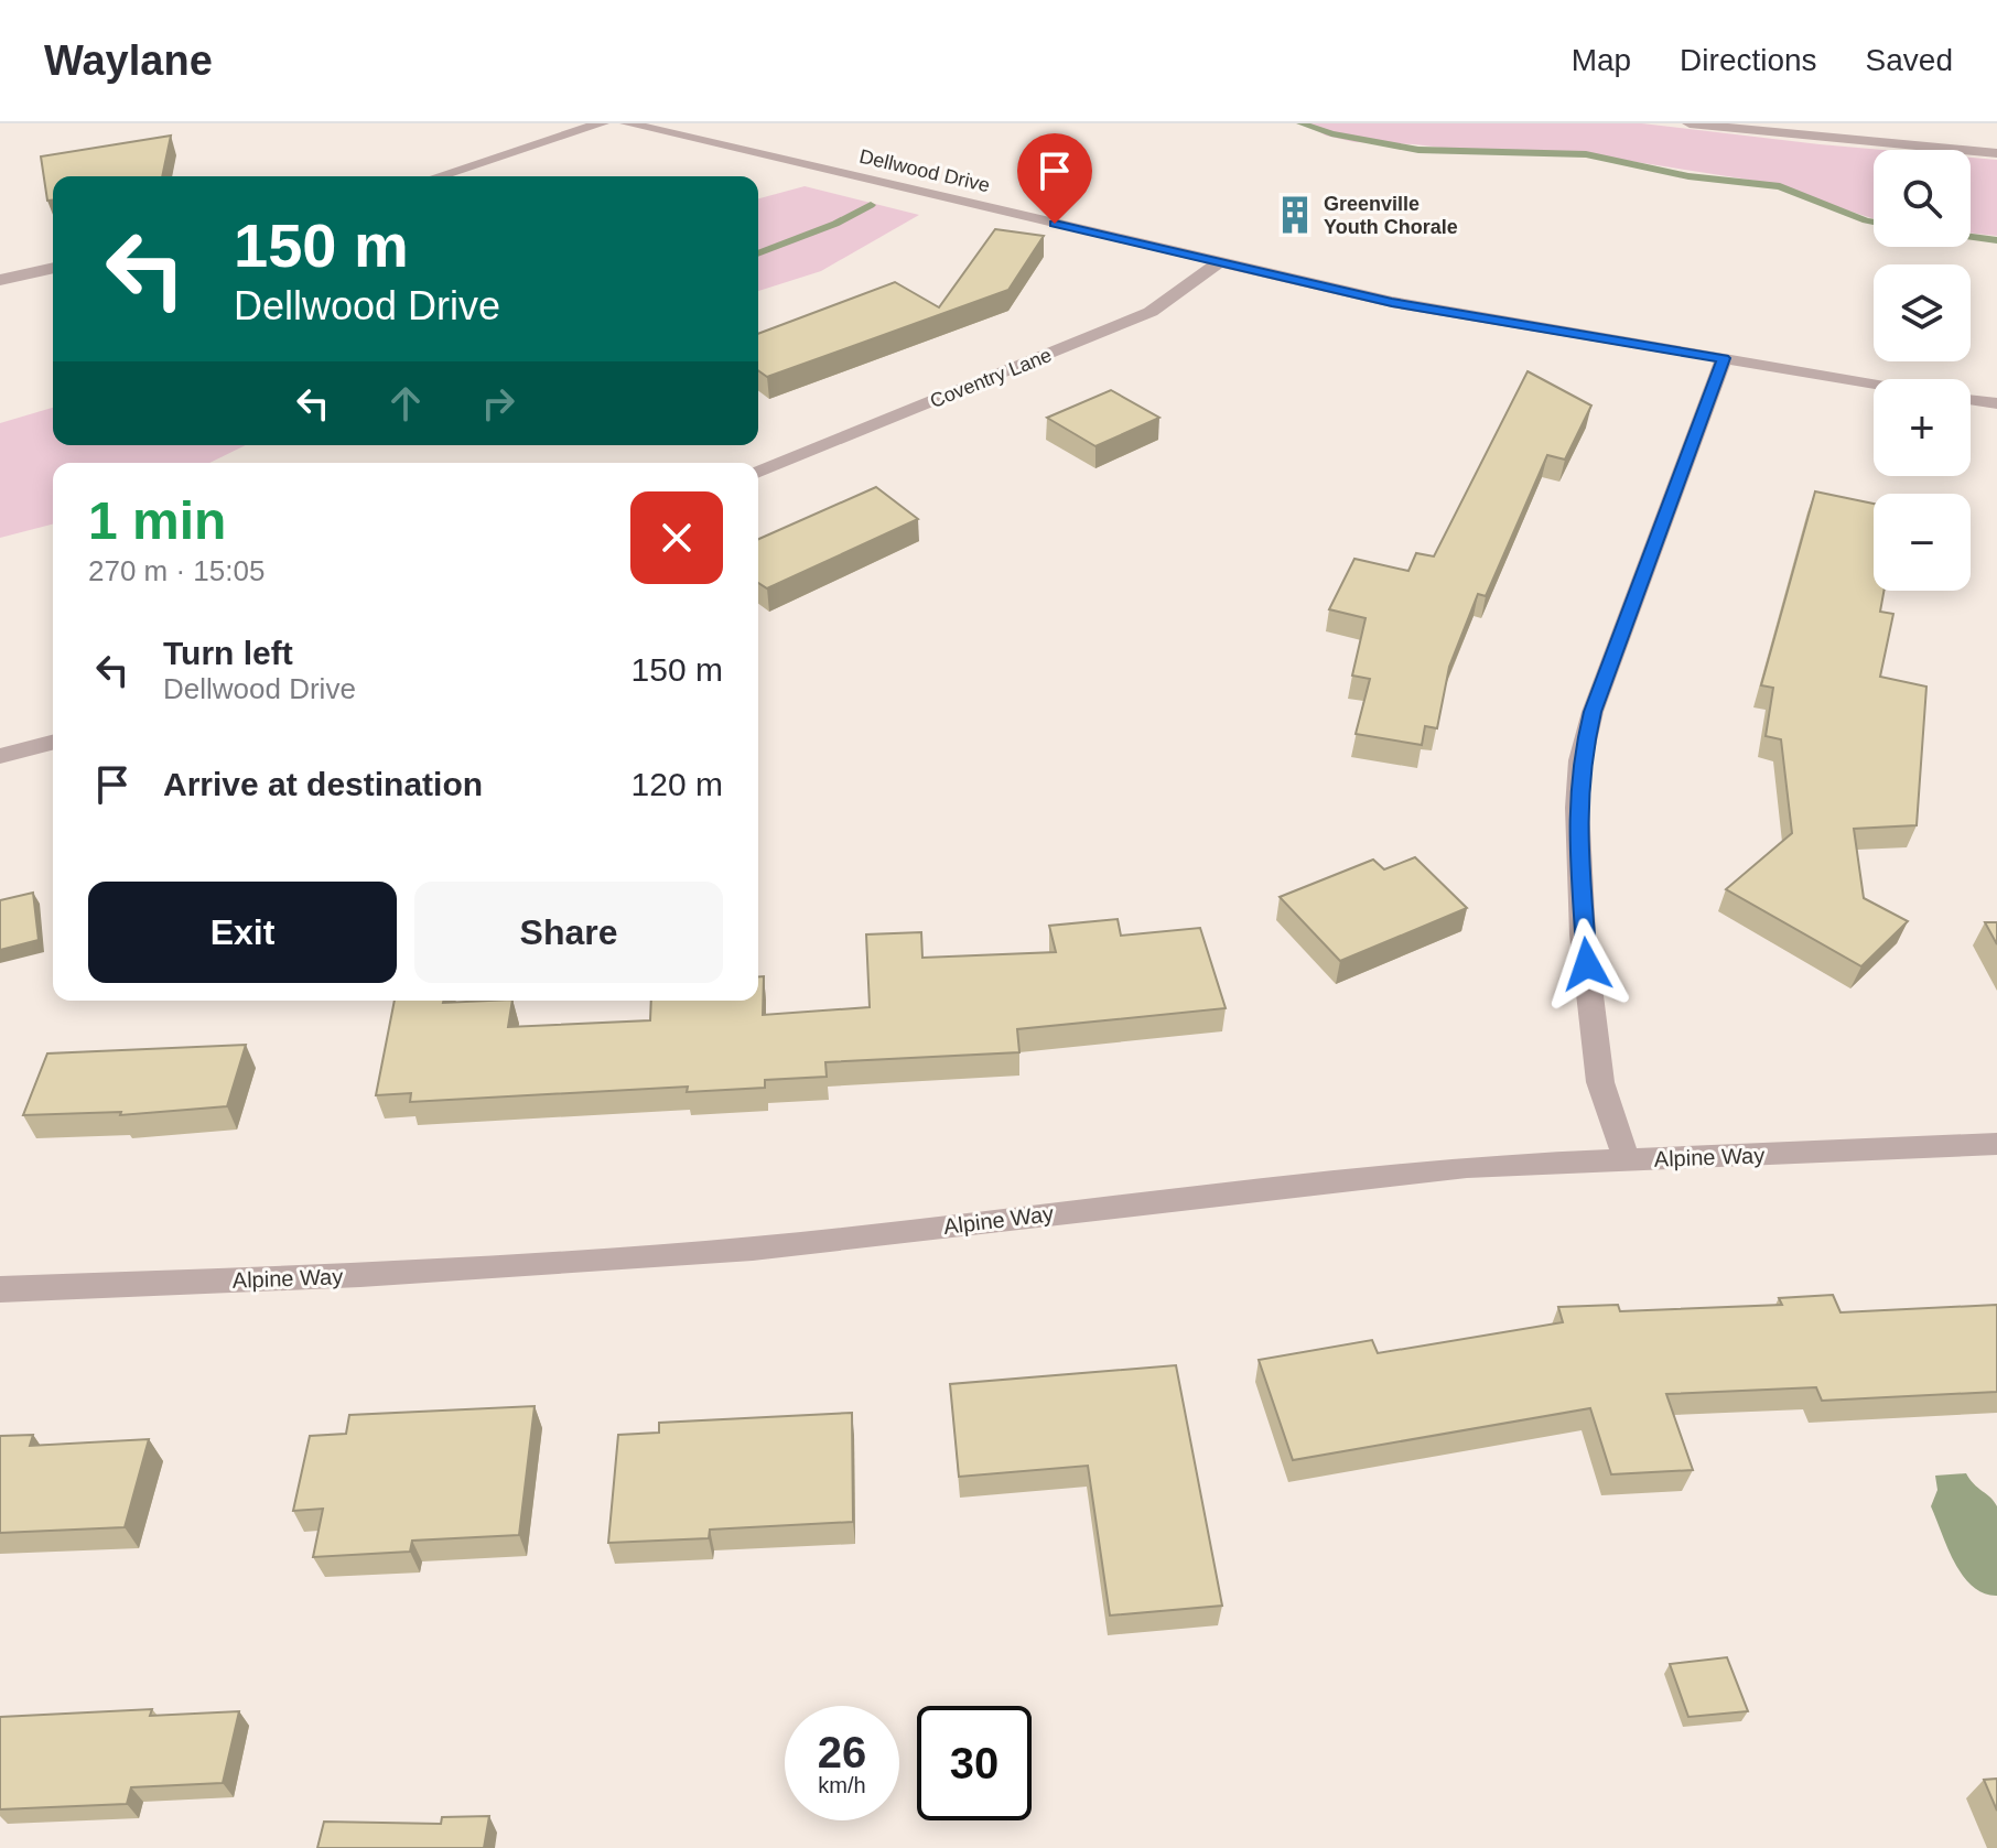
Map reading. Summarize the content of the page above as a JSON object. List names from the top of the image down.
{
  "streets": {
    "street": ["Dellwood Drive", "Coventry Lane", "Alpine Way"]
  },
  "crossings": [
    ["Dellwood Drive", "Coventry Lane"]
  ],
  "places": {
    "building": ["Greenville Youth Chorale"]
  },
  "page": {
    "header": "Waylane",
    "nav": ["Map", "Directions", "Saved"],
    "map_buttons": ["+", "−"],
    "turn": ["150 m", "Dellwood Drive"],
    "heading": ["1 min", "270 m · 15:05"],
    "list": [
      {
        "name": "Turn left",
        "note": "Dellwood Drive",
        "value": "150 m"
      },
      {
        "name": "Arrive at destination",
        "value": "120 m"
      }
    ],
    "buttons": ["Exit", "Share"],
    "speed": "26 km/h",
    "limit": "30"
  }
}
